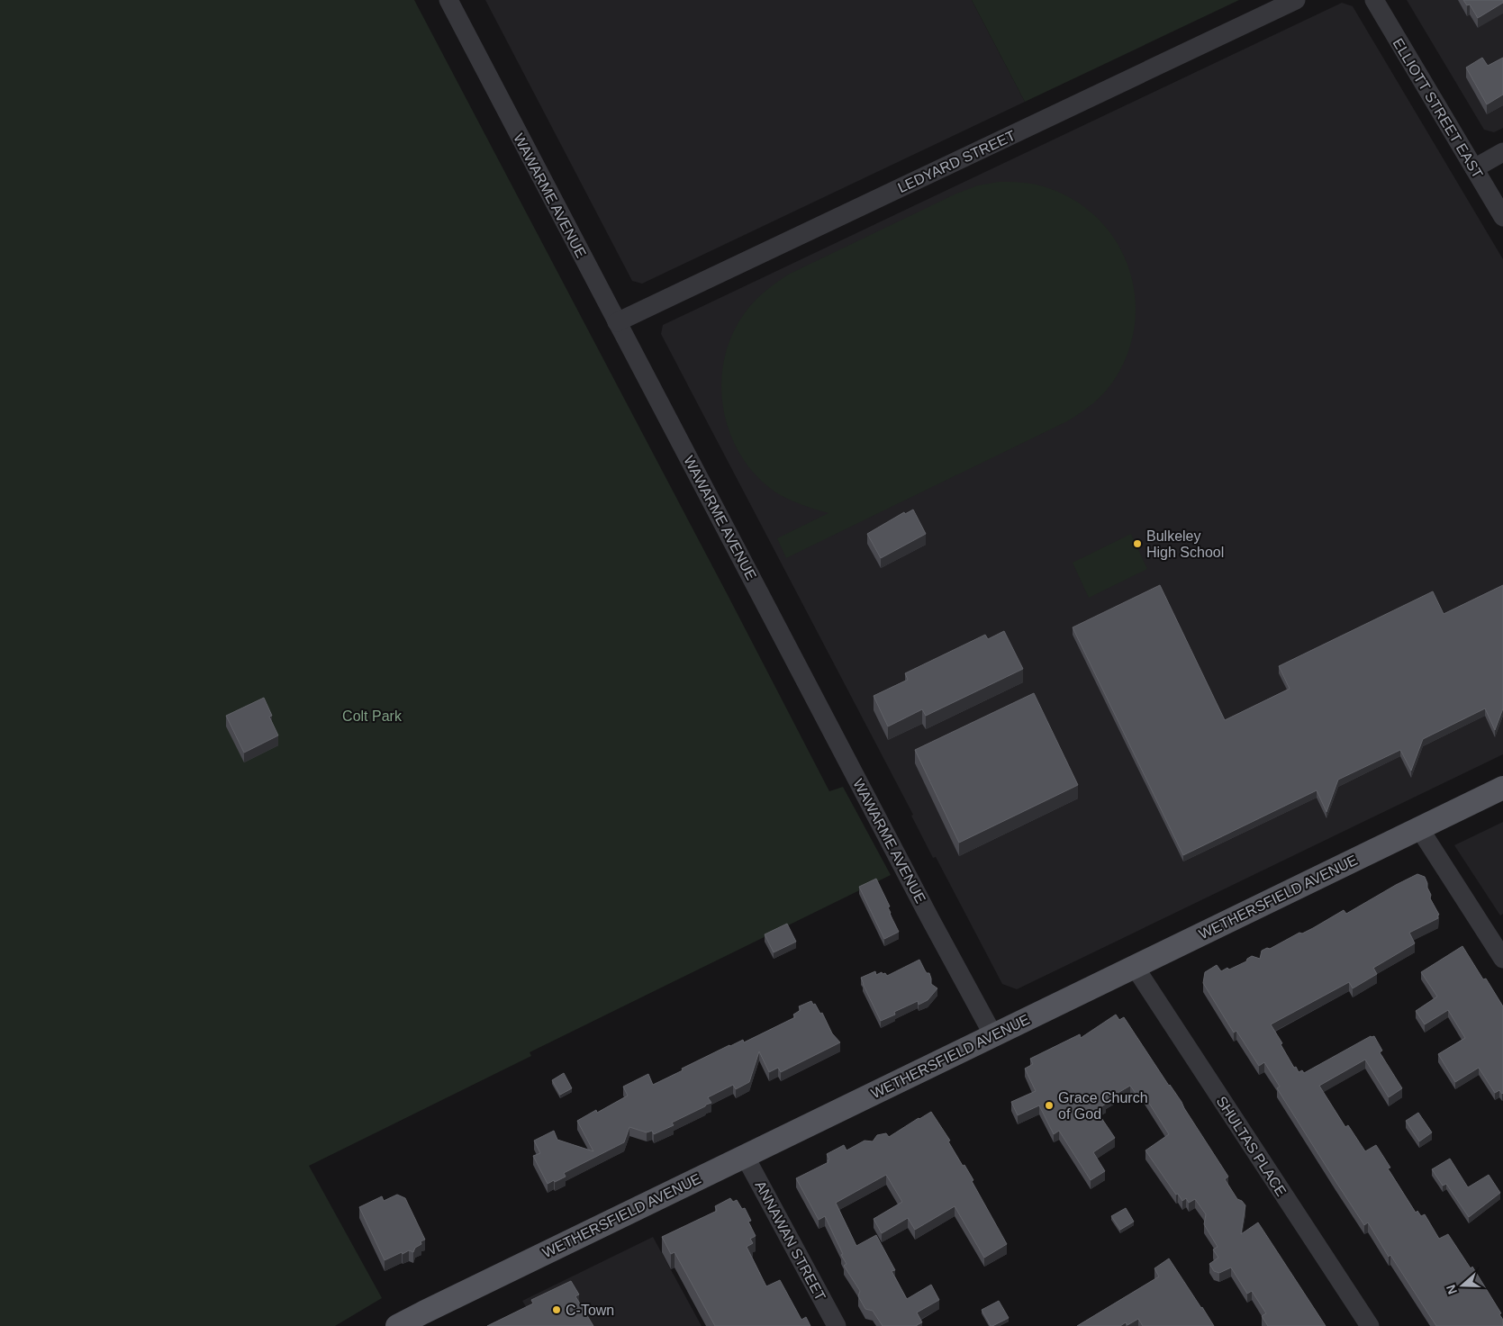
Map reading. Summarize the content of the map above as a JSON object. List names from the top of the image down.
{
  "streets": {
    "main road": ["WETHERSFIELD AVENUE"],
    "street": [
      "ELLIOTT STREET EAST",
      "LEDYARD STREET",
      "WAWARME AVENUE",
      "SHULTAS PLACE",
      "ANNAWAN STREET"
    ]
  },
  "crossings": [
    ["LEDYARD STREET", "WAWARME AVENUE"],
    ["WAWARME AVENUE", "WETHERSFIELD AVENUE"],
    ["WETHERSFIELD AVENUE", "SHULTAS PLACE"],
    ["WETHERSFIELD AVENUE", "ANNAWAN STREET"]
  ],
  "parks": ["Colt Park"],
  "places": ["Bulkeley High School", "Grace Church of God", "C-Town"],
  "north": "left"
}
